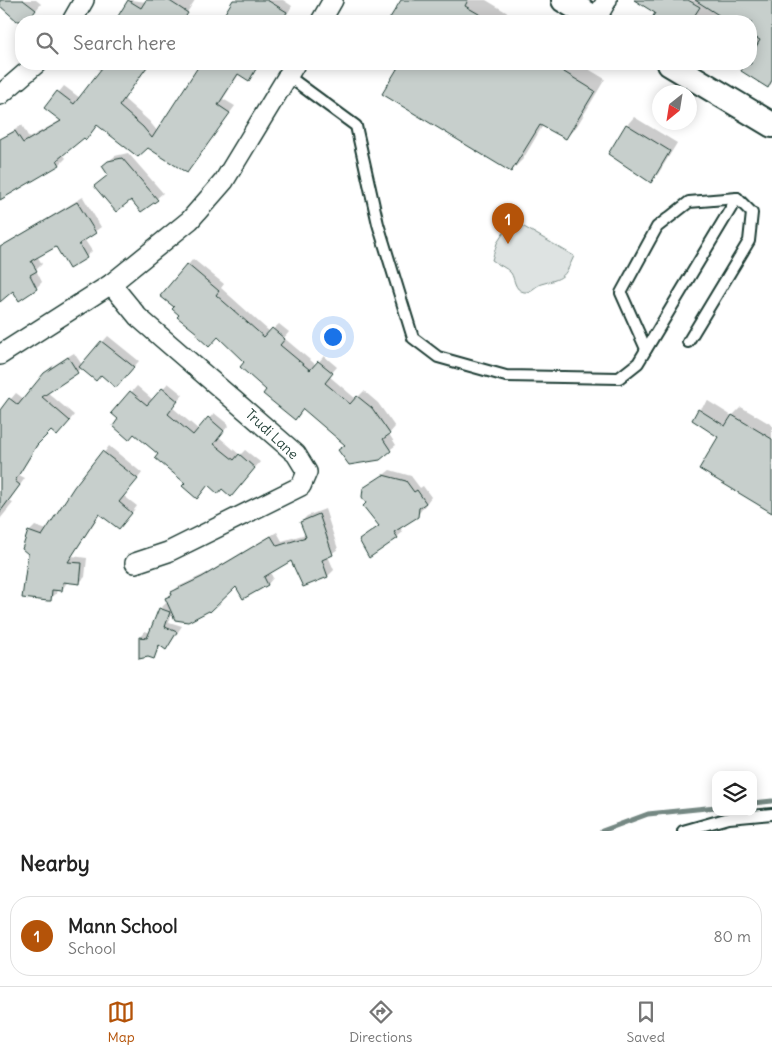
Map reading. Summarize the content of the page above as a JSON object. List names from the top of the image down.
{
  "streets": {
    "street": ["Trudi Lane"]
  },
  "north": "bottom left",
  "page": {
    "search": "Search here",
    "pins": "1",
    "heading": "Nearby",
    "list": [
      {
        "mark": "1",
        "name": "Mann School",
        "note": "School",
        "value": "80 m"
      }
    ],
    "nav": ["Map", "Directions", "Saved"]
  }
}
